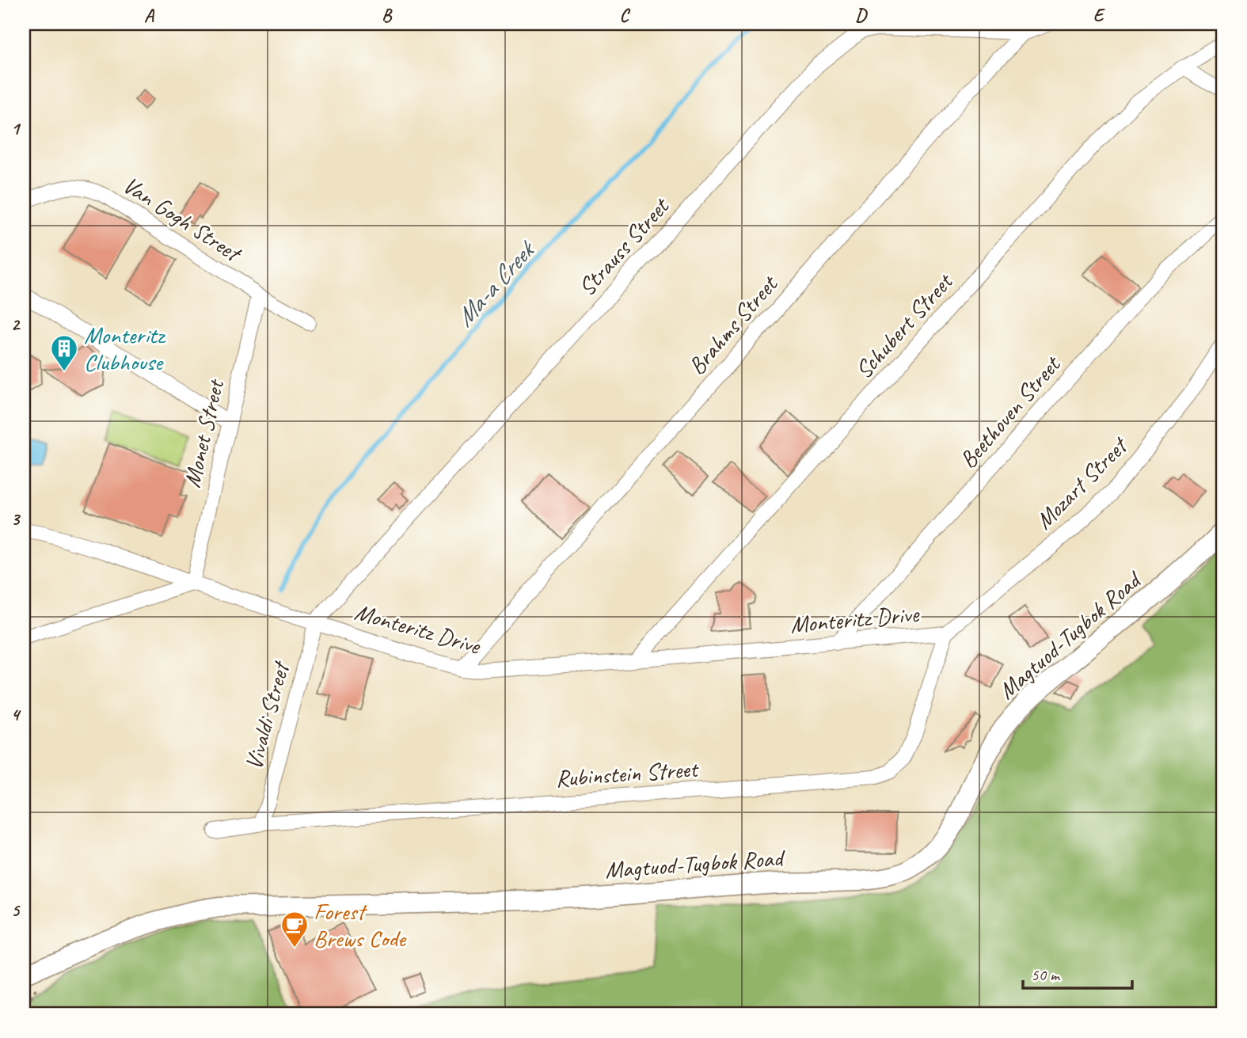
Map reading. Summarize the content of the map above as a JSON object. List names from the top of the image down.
{
  "streets": {
    "main road": ["Magtuod-Tugbok Road"],
    "street": [
      "Van Gogh Street",
      "Strauss Street",
      "Brahms Street",
      "Schubert Street",
      "Beethoven Street",
      "Monet Street",
      "Mozart Street",
      "Monteritz Drive",
      "Vivaldi Street",
      "Rubinstein Street"
    ]
  },
  "crossings": [
    ["Van Gogh Street", "Monet Street"],
    ["Strauss Street", "Brahms Street"],
    ["Strauss Street", "Monteritz Drive"],
    ["Strauss Street", "Vivaldi Street"],
    ["Brahms Street", "Monteritz Drive"],
    ["Schubert Street", "Monteritz Drive"],
    ["Beethoven Street", "Monteritz Drive"],
    ["Monet Street", "Monteritz Drive"],
    ["Mozart Street", "Monteritz Drive"],
    ["Mozart Street", "Rubinstein Street"],
    ["Monteritz Drive", "Vivaldi Street"],
    ["Monteritz Drive", "Rubinstein Street"],
    ["Vivaldi Street", "Rubinstein Street"]
  ],
  "water": ["Ma-a Creek"],
  "places": {
    "building": ["Monteritz Clubhouse"],
    "cafe": ["Forest Brews Code"]
  },
  "scale_bar": "50 m",
  "grid": {
    "columns": [
      "A",
      "B",
      "C",
      "D",
      "E"
    ],
    "rows": [
      "1",
      "2",
      "3",
      "4",
      "5"
    ]
  }
}
